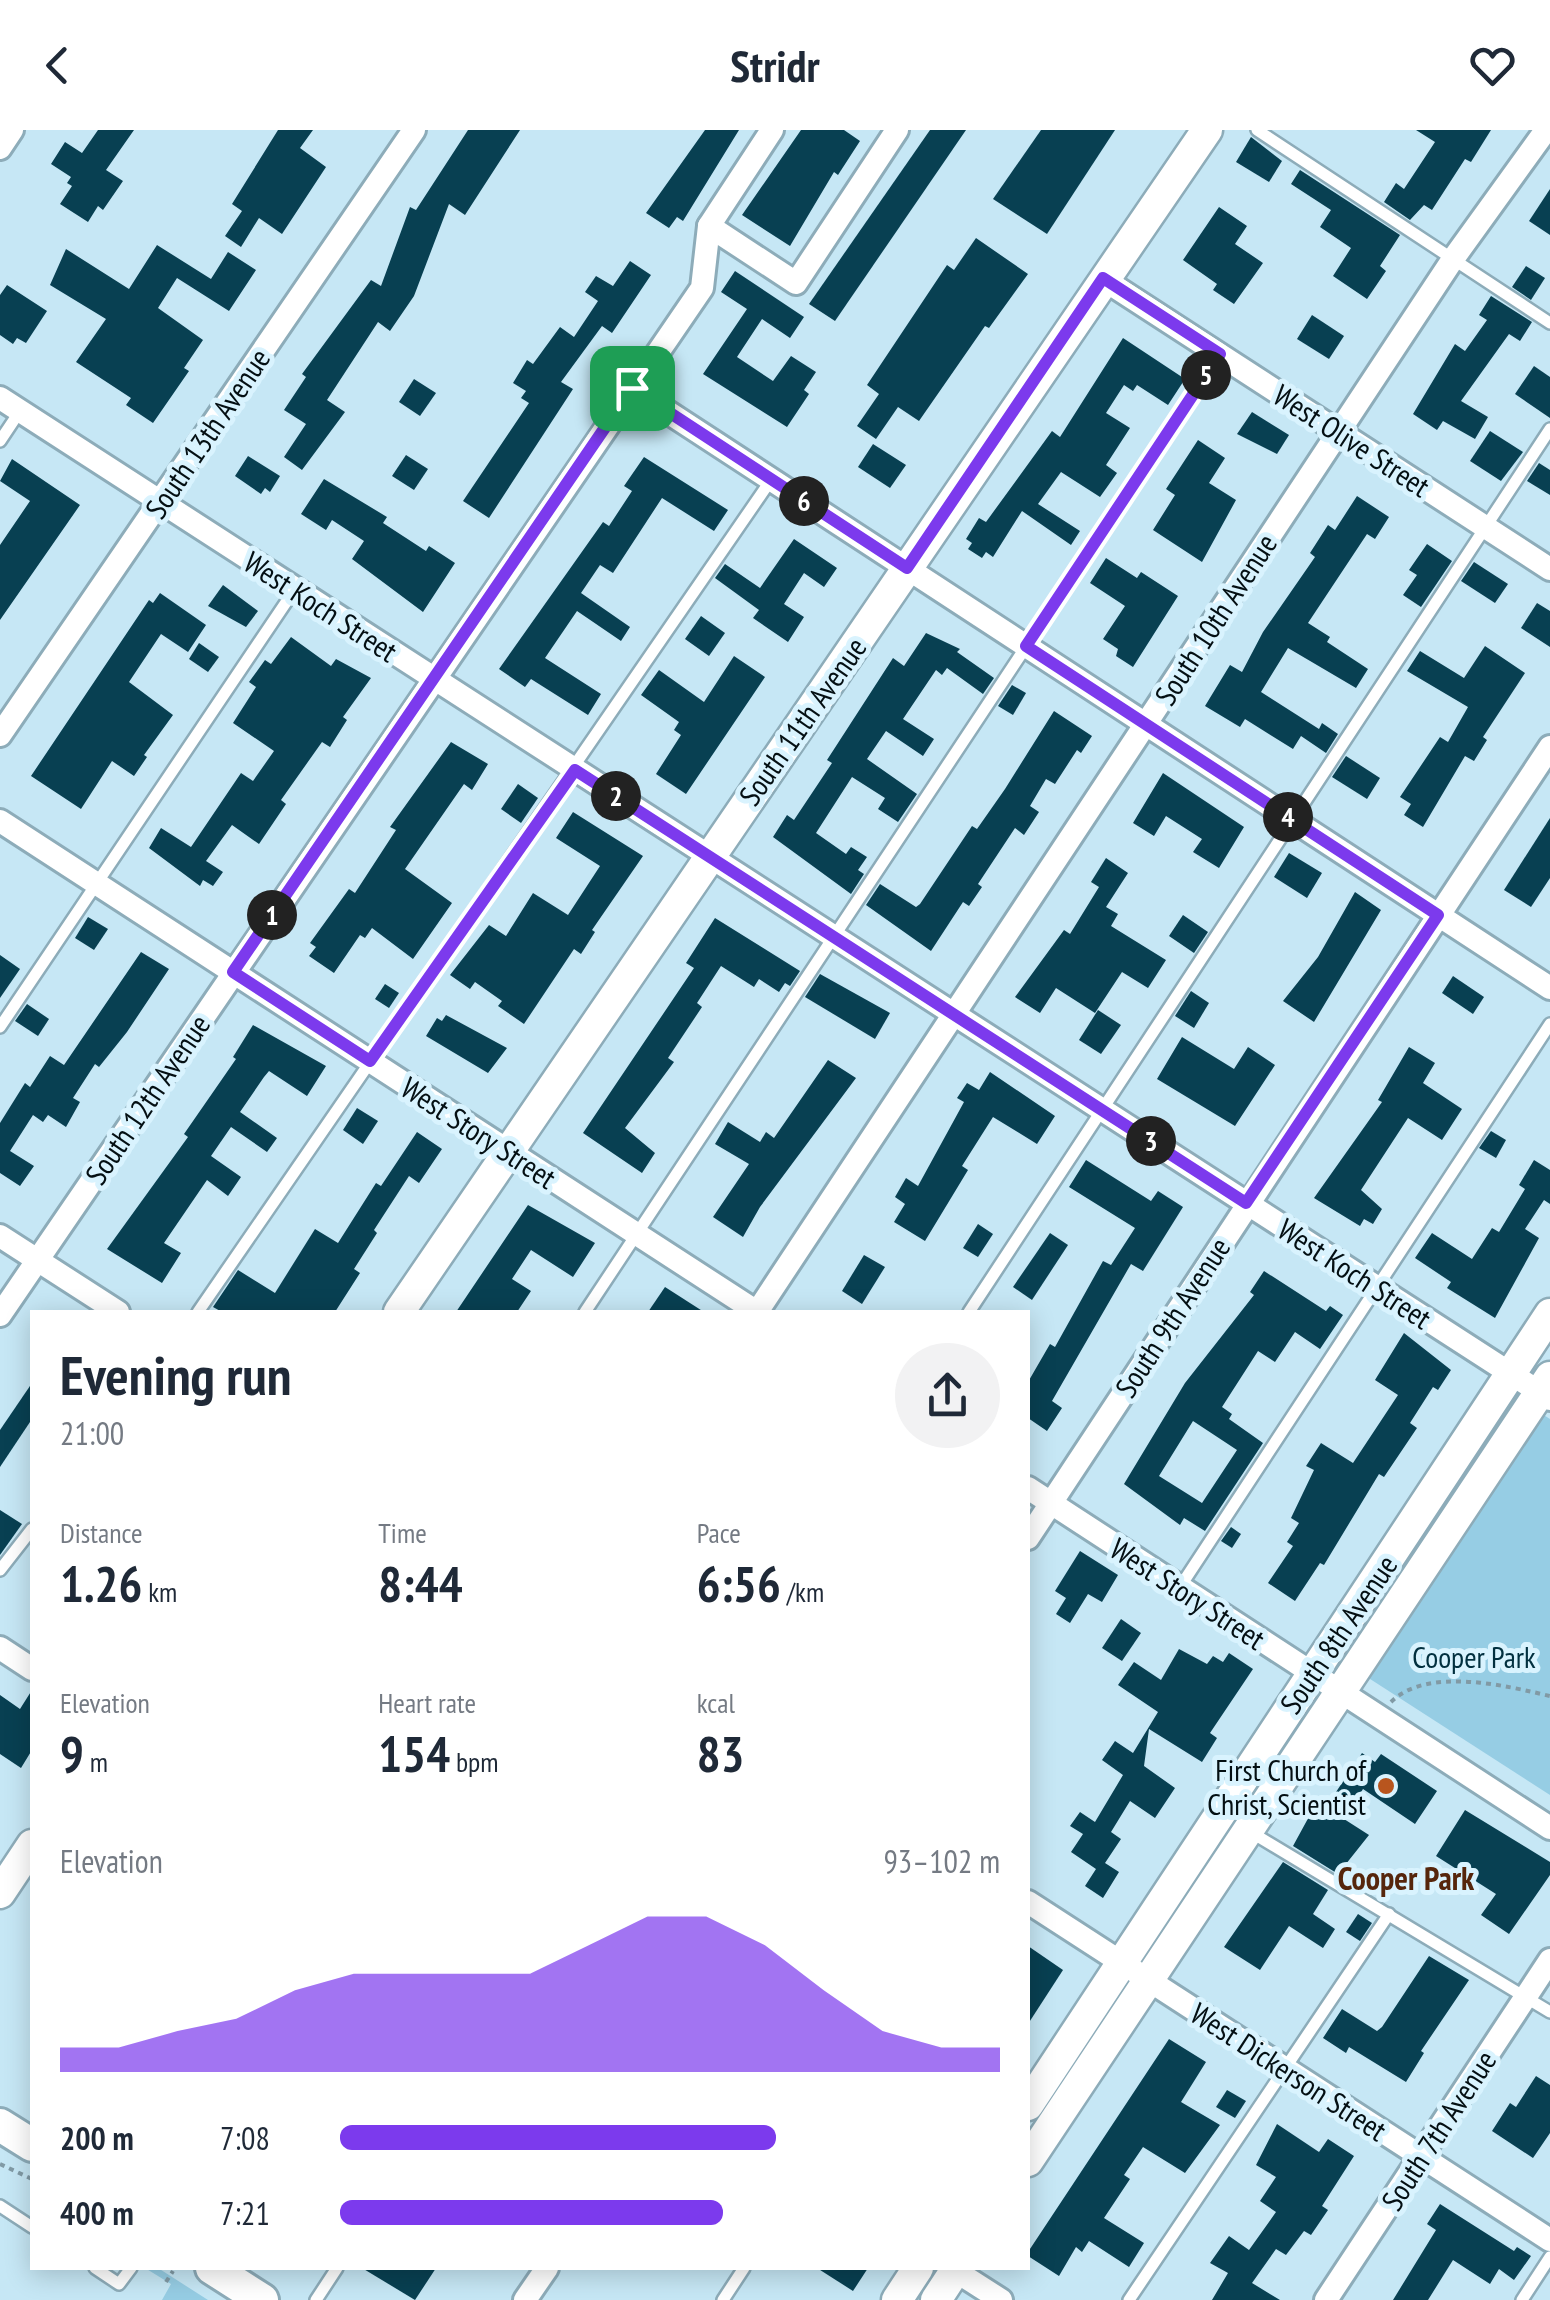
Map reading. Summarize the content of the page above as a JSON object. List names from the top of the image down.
{
  "streets": {
    "street": [
      "South 13th Avenue",
      "West Olive Street",
      "West Koch Street",
      "South 10th Avenue",
      "South 11th Avenue",
      "South 12th Avenue",
      "West Story Street",
      "South 9th Avenue",
      "South 8th Avenue",
      "West Dickerson Street",
      "South 7th Avenue"
    ]
  },
  "crossings": [
    ["South 13th Avenue", "West Koch Street"],
    ["West Olive Street", "South 10th Avenue"],
    ["West Olive Street", "South 11th Avenue"],
    ["West Koch Street", "South 10th Avenue"],
    ["West Koch Street", "South 11th Avenue"],
    ["West Koch Street", "South 12th Avenue"],
    ["West Koch Street", "South 9th Avenue"],
    ["West Koch Street", "South 8th Avenue"],
    ["South 11th Avenue", "West Story Street"],
    ["South 12th Avenue", "West Story Street"],
    ["West Story Street", "South 9th Avenue"],
    ["West Story Street", "South 8th Avenue"],
    ["South 8th Avenue", "West Dickerson Street"],
    ["West Dickerson Street", "South 7th Avenue"]
  ],
  "districts": ["Cooper Park"],
  "parks": ["Cooper Park"],
  "places": ["First Church of Christ, Scientist"],
  "page": {
    "header": "Stridr",
    "pins": [
      "5",
      "6",
      "2",
      "4",
      "1",
      "3"
    ],
    "heading": ["Evening run", "21:00"],
    "stats": [
      ["Distance", "1.26 km"],
      ["Time", "8:44"],
      ["Pace", "6:56 /km"],
      ["Elevation", "9 m"],
      ["Heart rate", "154 bpm"],
      ["kcal", "83"]
    ],
    "chart": ["Elevation", "93–102 m"],
    "list": [
      {
        "name": "200 m",
        "note": "7:08"
      },
      {
        "name": "400 m",
        "note": "7:21"
      }
    ]
  }
}
